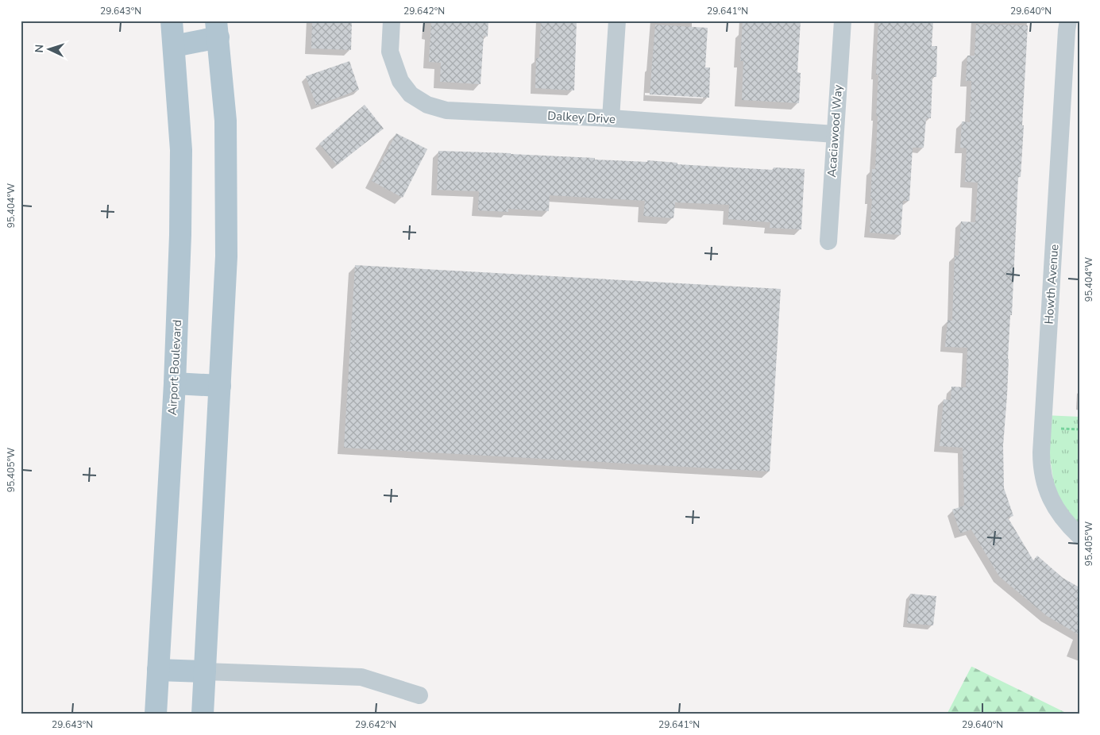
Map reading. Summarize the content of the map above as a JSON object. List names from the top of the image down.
{
  "streets": {
    "main road": ["Airport Boulevard"],
    "street": ["Dalkey Drive", "Acaciawood Way", "Howth Avenue"]
  },
  "crossings": [
    ["Dalkey Drive", "Acaciawood Way"]
  ],
  "north": "left",
  "coordinates": [
    "29.643°N",
    "29.642°N",
    "29.641°N",
    "29.640°N",
    "95.404°W",
    "95.405°W"
  ]
}
